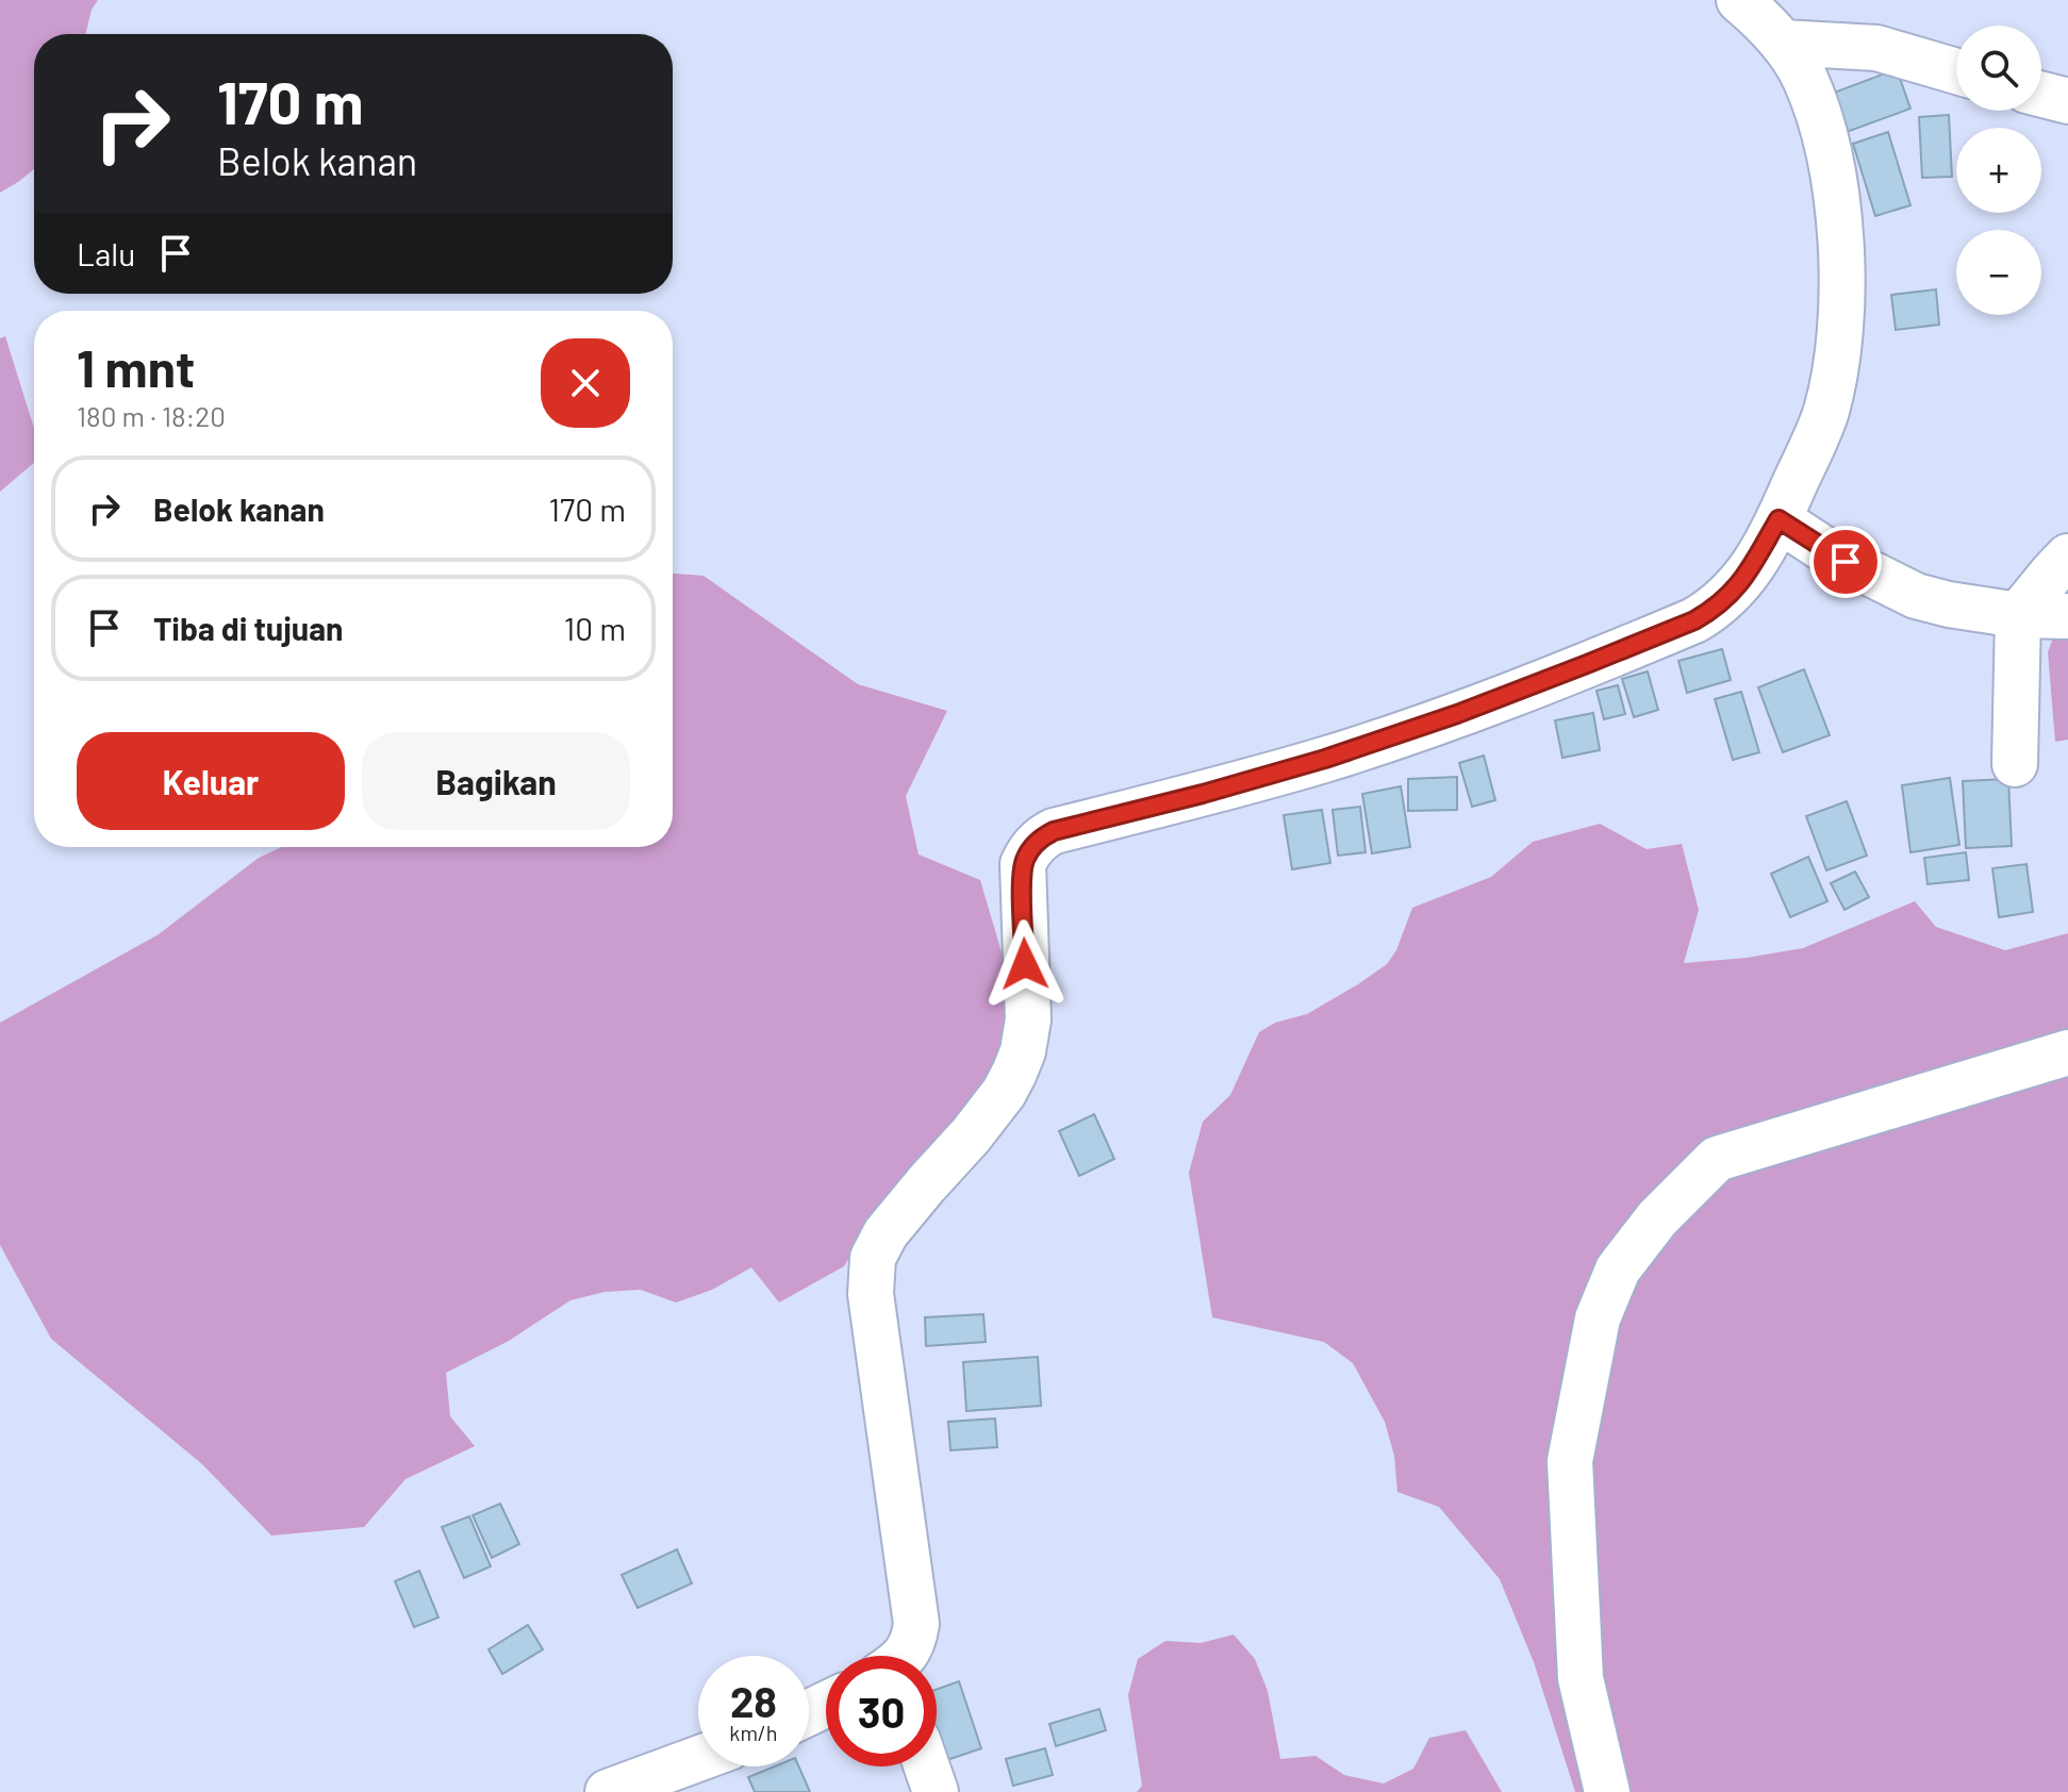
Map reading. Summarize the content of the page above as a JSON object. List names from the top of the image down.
{
  "page": {
    "map_buttons": ["+", "−"],
    "turn": ["170 m", "Belok kanan"],
    "then": "Lalu",
    "heading": ["1 mnt", "180 m · 18:20"],
    "list": [
      {
        "name": "Belok kanan",
        "value": "170 m"
      },
      {
        "name": "Tiba di tujuan",
        "value": "10 m"
      }
    ],
    "buttons": ["Keluar", "Bagikan"],
    "speed": "28 km/h",
    "limit": "30"
  }
}
